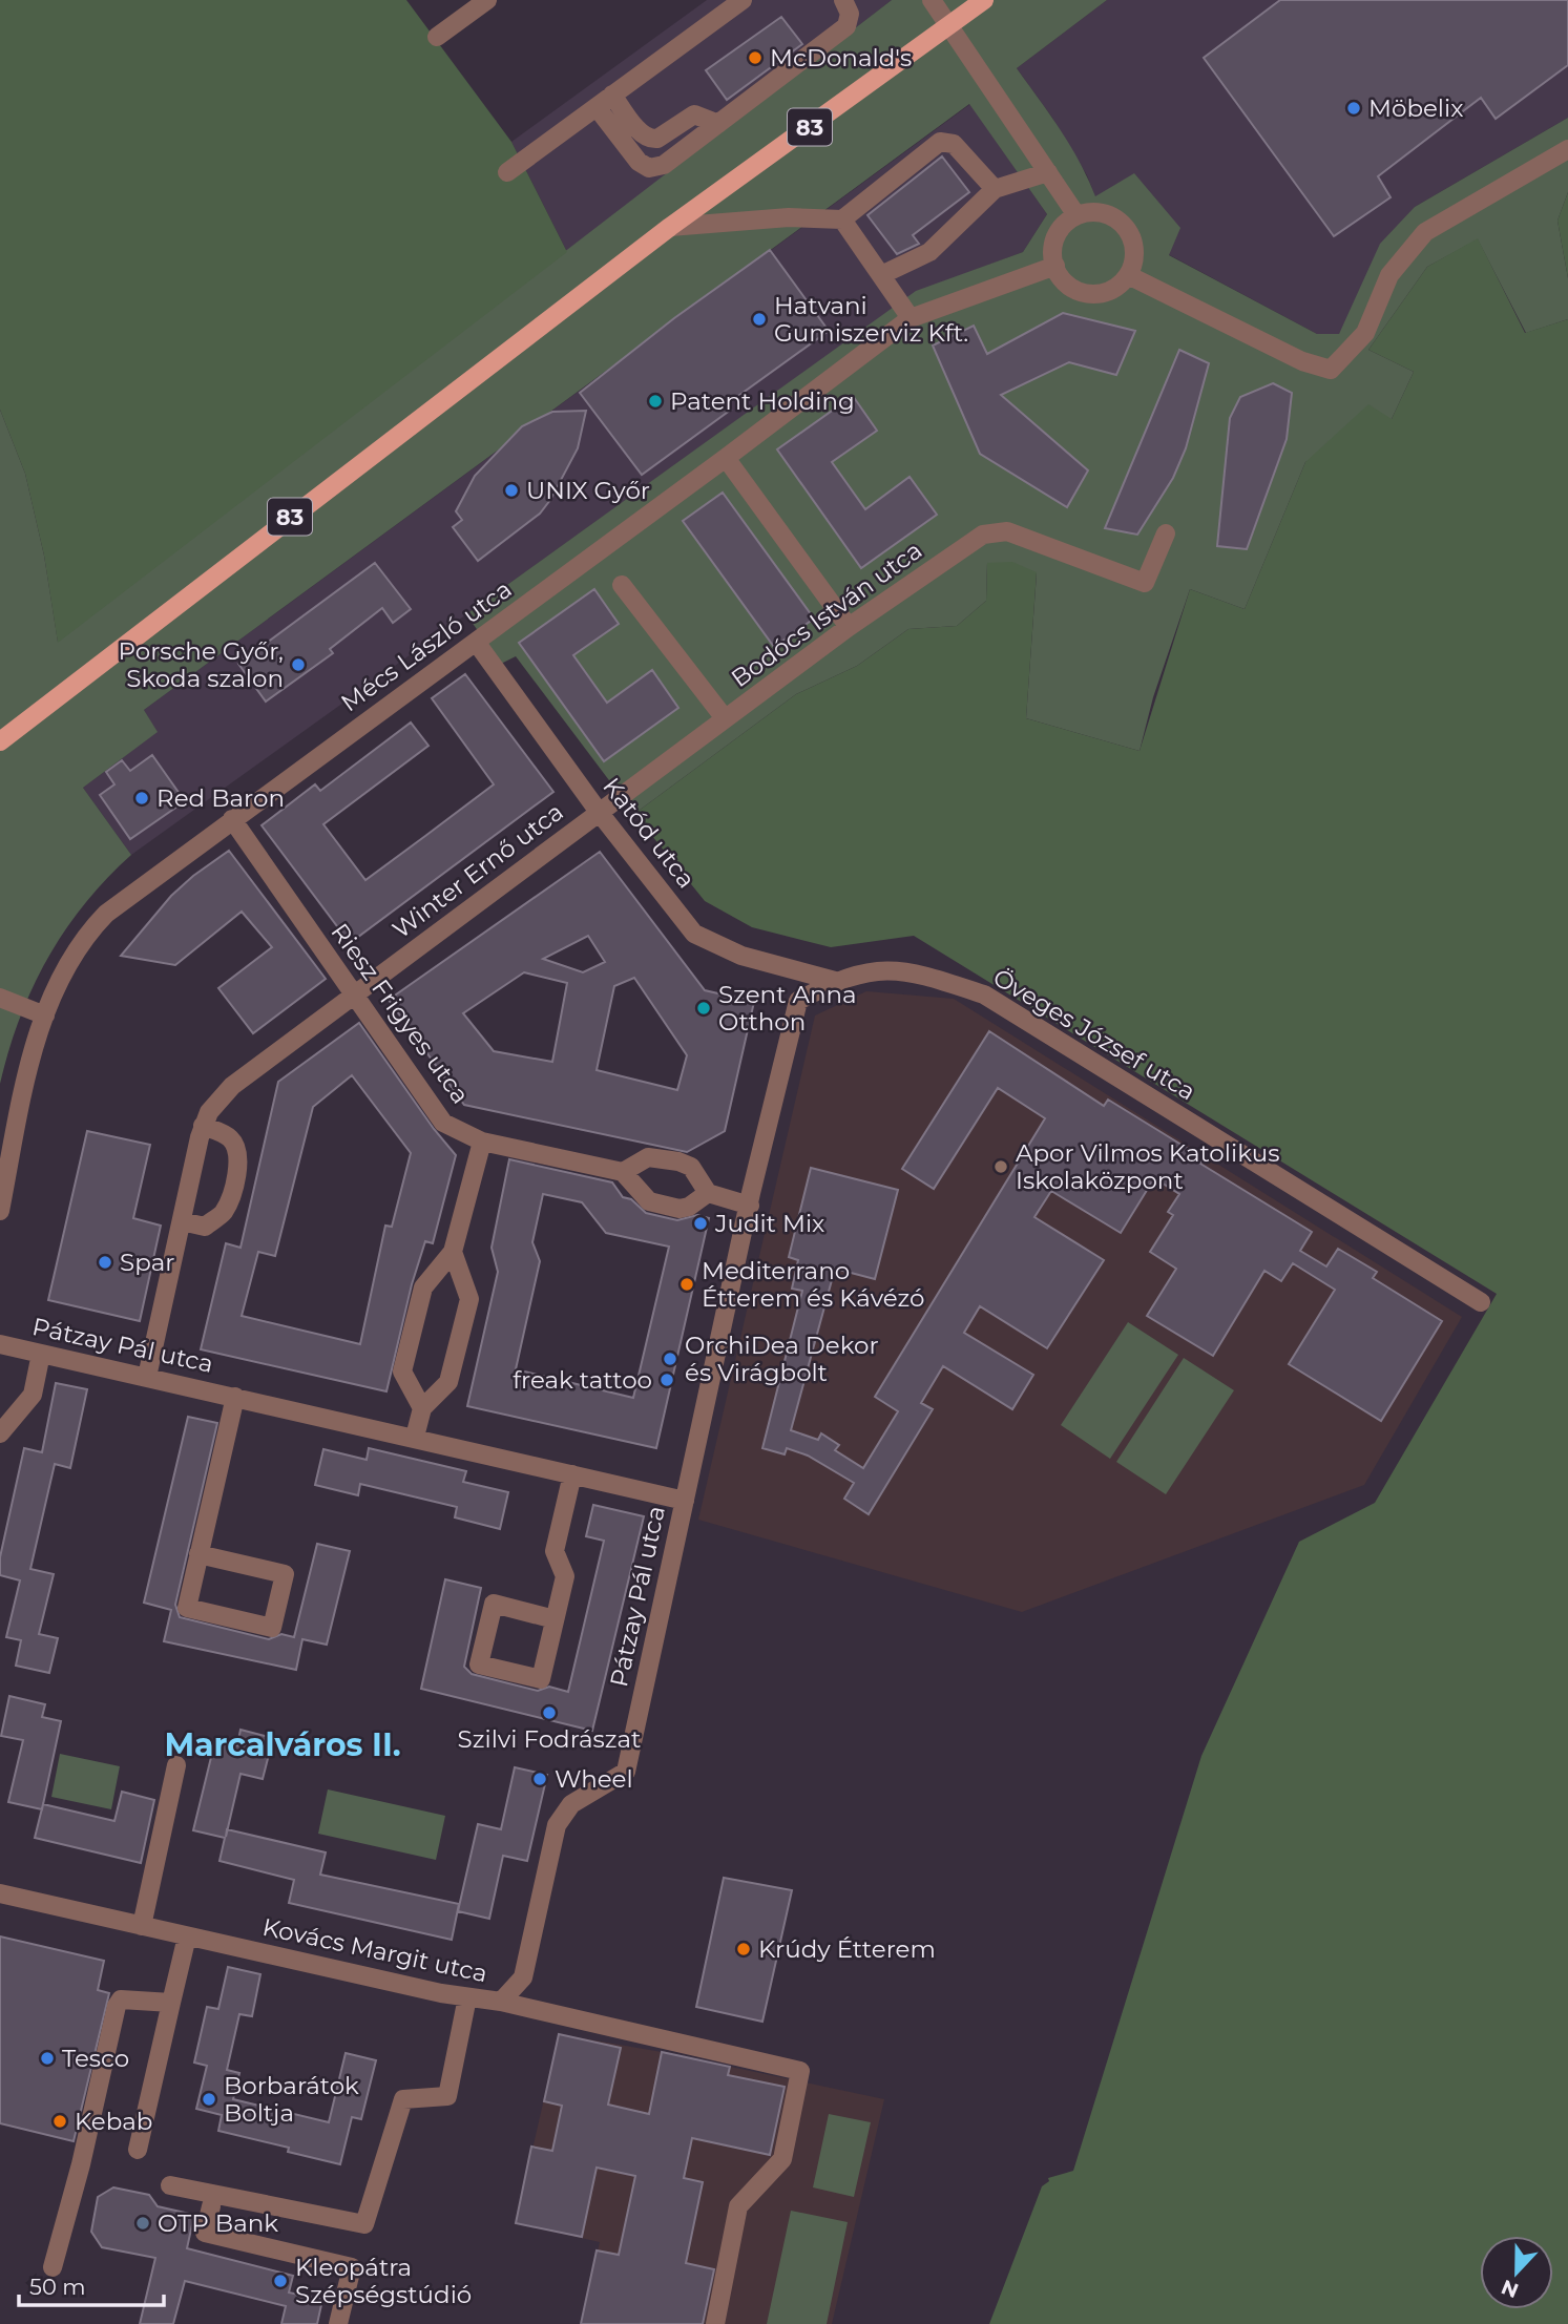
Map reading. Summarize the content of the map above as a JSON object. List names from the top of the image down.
{
  "streets": {
    "main road": ["83"],
    "street": [
      "Bodócs István utca",
      "Mécs László utca",
      "Katód utca",
      "Winter Ernő utca",
      "Riesz Frigyes utca",
      "Öveges József utca",
      "Pátzay Pál utca",
      "Kovács Margit utca"
    ]
  },
  "crossings": [
    ["Bodócs István utca", "Katód utca"],
    ["Bodócs István utca", "Winter Ernő utca"],
    ["Mécs László utca", "Katód utca"],
    ["Mécs László utca", "Riesz Frigyes utca"],
    ["Katód utca", "Winter Ernő utca"],
    ["Katód utca", "Öveges József utca"],
    ["Winter Ernő utca", "Riesz Frigyes utca"],
    ["Öveges József utca", "Pátzay Pál utca"],
    ["Pátzay Pál utca", "Kovács Margit utca"]
  ],
  "districts": ["Marcalváros II."],
  "places": [
    "McDonald's",
    "Möbelix",
    "Hatvani Gumiszerviz Kft.",
    "Patent Holding",
    "UNIX Győr",
    "Porsche Győr, Skoda szalon",
    "Red Baron",
    "Szent Anna Otthon",
    "Apor Vilmos Katolikus Iskolaközpont",
    "Judit Mix",
    "Spar",
    "Mediterrano Étterem és Kávézó",
    "OrchiDea Dekor és Virágbolt",
    "freak tattoo",
    "Szilvi Fodrászat",
    "Wheel",
    "Krúdy Étterem",
    "Tesco",
    "Borbarátok Boltja",
    "Kebab",
    "OTP Bank",
    "Kleopátra Szépségstúdió"
  ],
  "scale_bar": "50 m",
  "north": "bottom"
}
